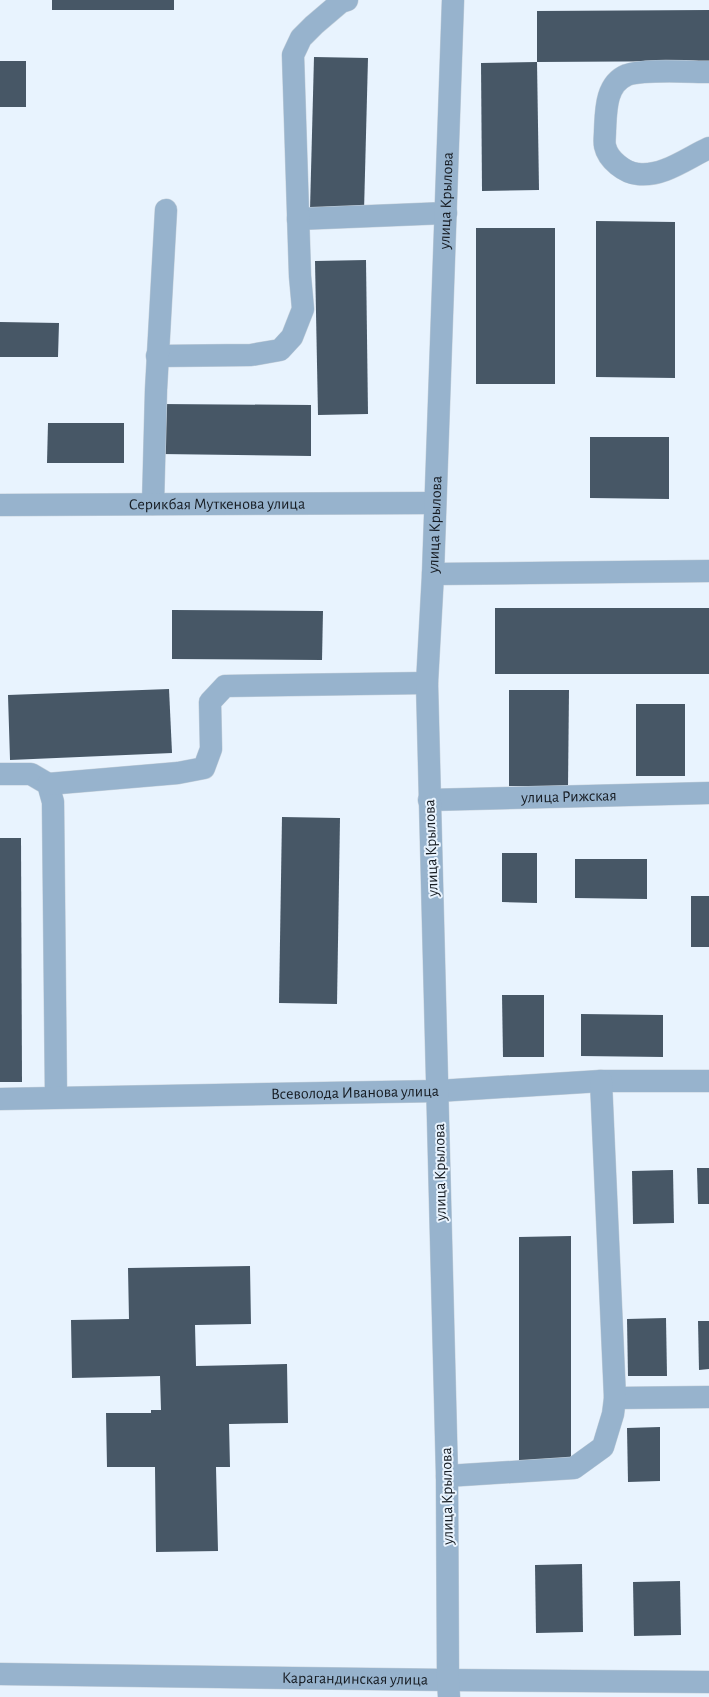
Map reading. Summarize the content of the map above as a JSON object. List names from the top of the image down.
{
  "streets": {
    "street": [
      "улица Крылова",
      "Серикбая Муткенова улица",
      "улица Рижская",
      "Всеволода Иванова улица",
      "Карагандинская улица"
    ]
  },
  "crossings": [
    ["улица Крылова", "Серикбая Муткенова улица"],
    ["улица Крылова", "улица Рижская"],
    ["улица Крылова", "Всеволода Иванова улица"],
    ["улица Крылова", "Карагандинская улица"]
  ]
}
